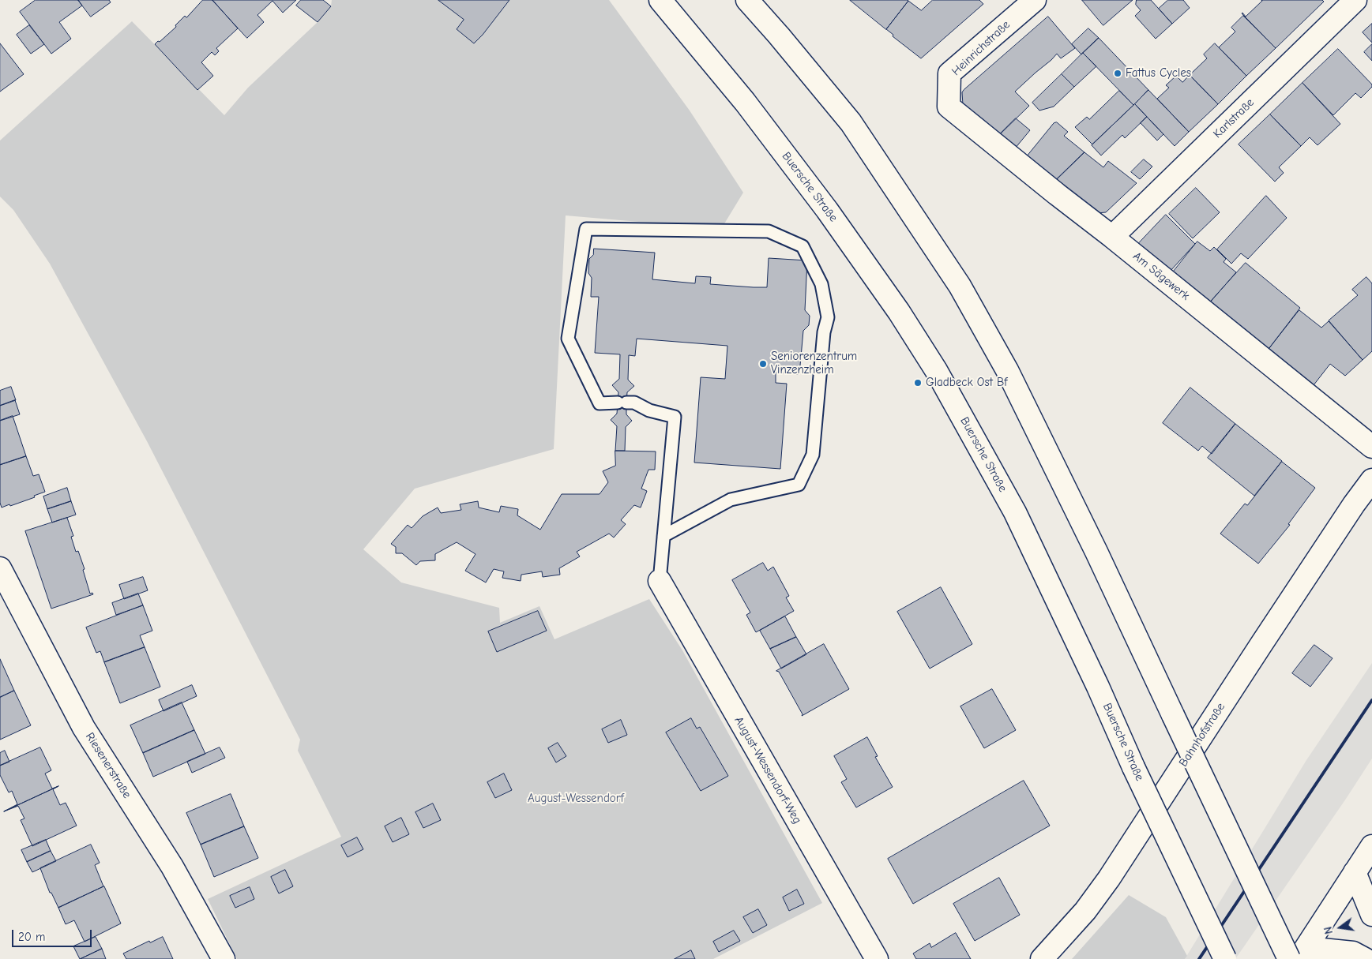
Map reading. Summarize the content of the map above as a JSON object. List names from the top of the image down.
{
  "streets": {
    "street": [
      "Heinrichstraße",
      "Karlstraße",
      "Buersche Straße",
      "Am Sägewerk",
      "Bahnhofstraße",
      "Riesenerstraße",
      "August-Wessendorf-Weg"
    ]
  },
  "crossings": [
    ["Heinrichstraße", "Am Sägewerk"],
    ["Karlstraße", "Am Sägewerk"]
  ],
  "parks": ["August-Wessendorf"],
  "places": ["Fattus Cycles", "Seniorenzentrum Vinzenzheim", "Gladbeck Ost Bf"],
  "scale_bar": "20 m",
  "north": "left"
}
